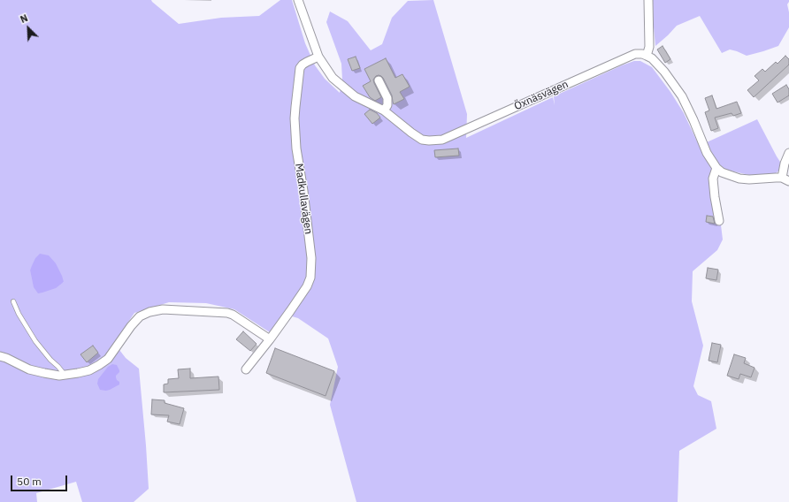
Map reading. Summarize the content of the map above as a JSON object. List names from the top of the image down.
{
  "streets": {
    "street": ["Öxnäsvägen", "Madkullavägen"]
  },
  "crossings": [
    ["Öxnäsvägen", "Madkullavägen"]
  ],
  "scale_bar": "50 m",
  "north": "top left"
}
